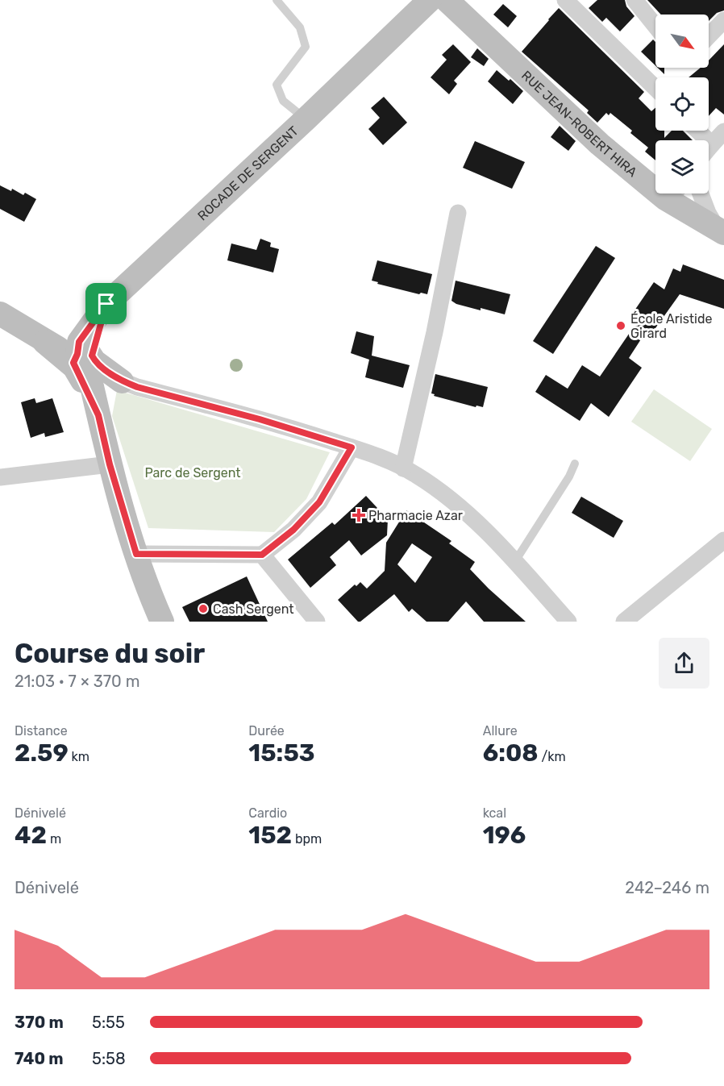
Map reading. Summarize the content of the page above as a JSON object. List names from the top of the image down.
{
  "streets": {
    "main road": ["RUE JEAN-ROBERT HIRA", "ROCADE DE SERGENT"]
  },
  "parks": ["Parc de Sergent"],
  "places": {
    "other": ["École Aristide Girard", "Cash Sergent"],
    "health": ["Pharmacie Azar"]
  },
  "north": "bottom right",
  "page": {
    "heading": ["Course du soir", "21:03 · 7 × 370 m"],
    "stats": [
      ["Distance", "2.59 km"],
      ["Durée", "15:53"],
      ["Allure", "6:08 /km"],
      ["Dénivelé", "42 m"],
      ["Cardio", "152 bpm"],
      ["kcal", "196"]
    ],
    "chart": ["Dénivelé", "242–246 m"],
    "list": [
      {
        "name": "370 m",
        "note": "5:55"
      },
      {
        "name": "740 m",
        "note": "5:58"
      }
    ]
  }
}
